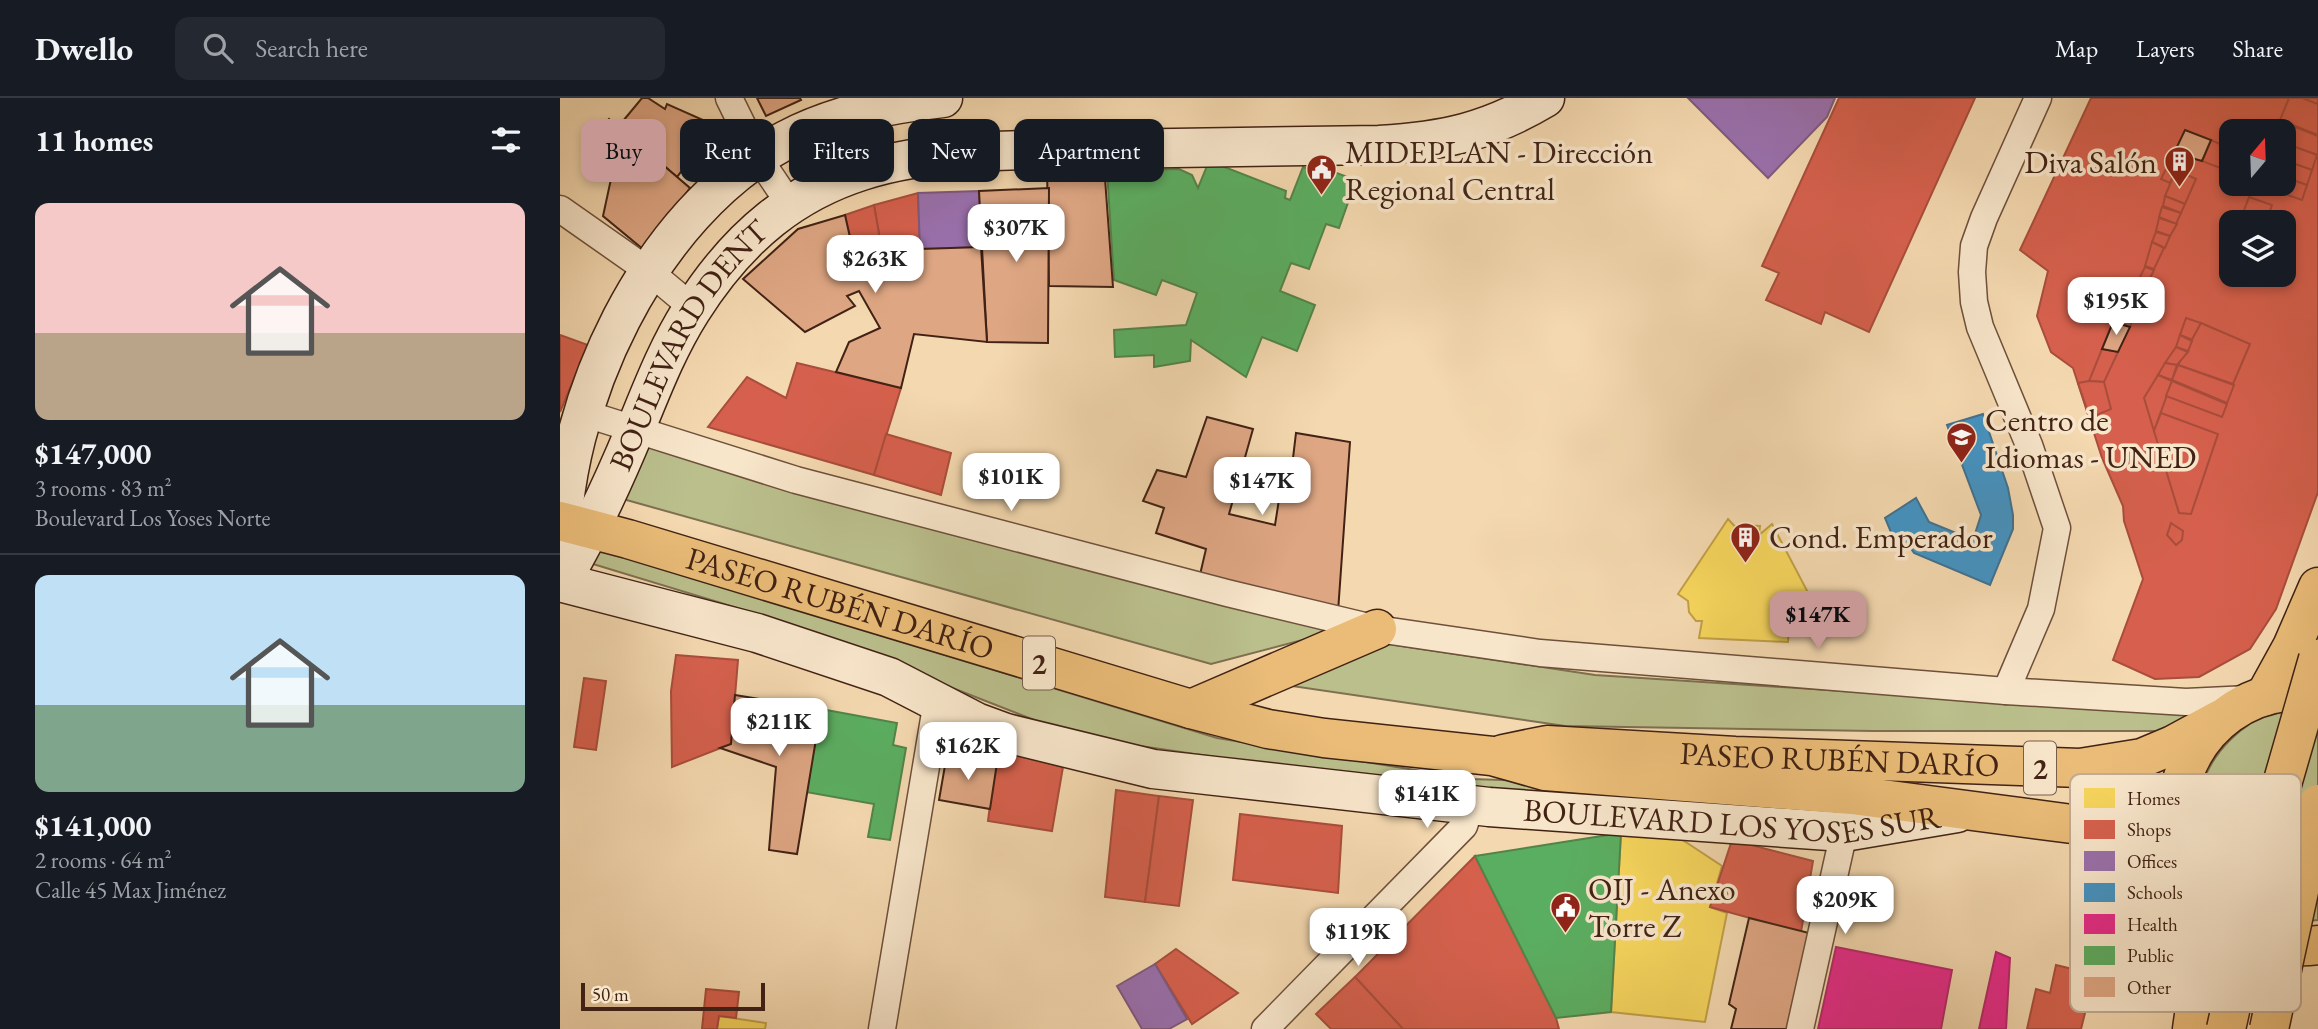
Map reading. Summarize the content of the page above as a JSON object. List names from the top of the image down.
{
  "streets": {
    "highway": ["PASEO RUBÉN DARÍO", "2"],
    "street": ["BOULEVARD DENT", "BOULEVARD LOS YOSES SUR"]
  },
  "crossings": [
    ["BOULEVARD DENT", "PASEO RUBÉN DARÍO"],
    ["BOULEVARD DENT", "BOULEVARD LOS YOSES SUR"],
    ["PASEO RUBÉN DARÍO", "2"],
    ["PASEO RUBÉN DARÍO", "BOULEVARD LOS YOSES SUR"]
  ],
  "places": {
    "building": ["Diva Salón", "Cond. Emperador"],
    "public building": ["MIDEPLAN - Dirección Regional Central", "OIJ - Anexo Torre Z"],
    "school or university": ["Centro de Idiomas - UNED"]
  },
  "legend": [
    "Homes",
    "Shops",
    "Offices",
    "Schools",
    "Health",
    "Public",
    "Other"
  ],
  "scale_bar": "50 m",
  "north": "top",
  "page": {
    "header": "Dwello",
    "search": "Search here",
    "nav": ["Map", "Layers", "Share"],
    "heading": "11 homes",
    "chip": [
      "Buy",
      "Rent",
      "Filters",
      "New",
      "Apartment"
    ],
    "list": [
      {
        "name": "$147,000",
        "note": "3 rooms · 83 m² · Boulevard Los Yoses Norte"
      },
      {
        "name": "$141,000",
        "note": "2 rooms · 64 m² · Calle 45 Max Jiménez"
      }
    ],
    "price": [
      "$307K",
      "$263K",
      "$195K",
      "$101K",
      "$147K",
      "$147K",
      "$211K",
      "$162K",
      "$141K",
      "$209K",
      "$119K"
    ],
    "scale": "50 m"
  }
}
